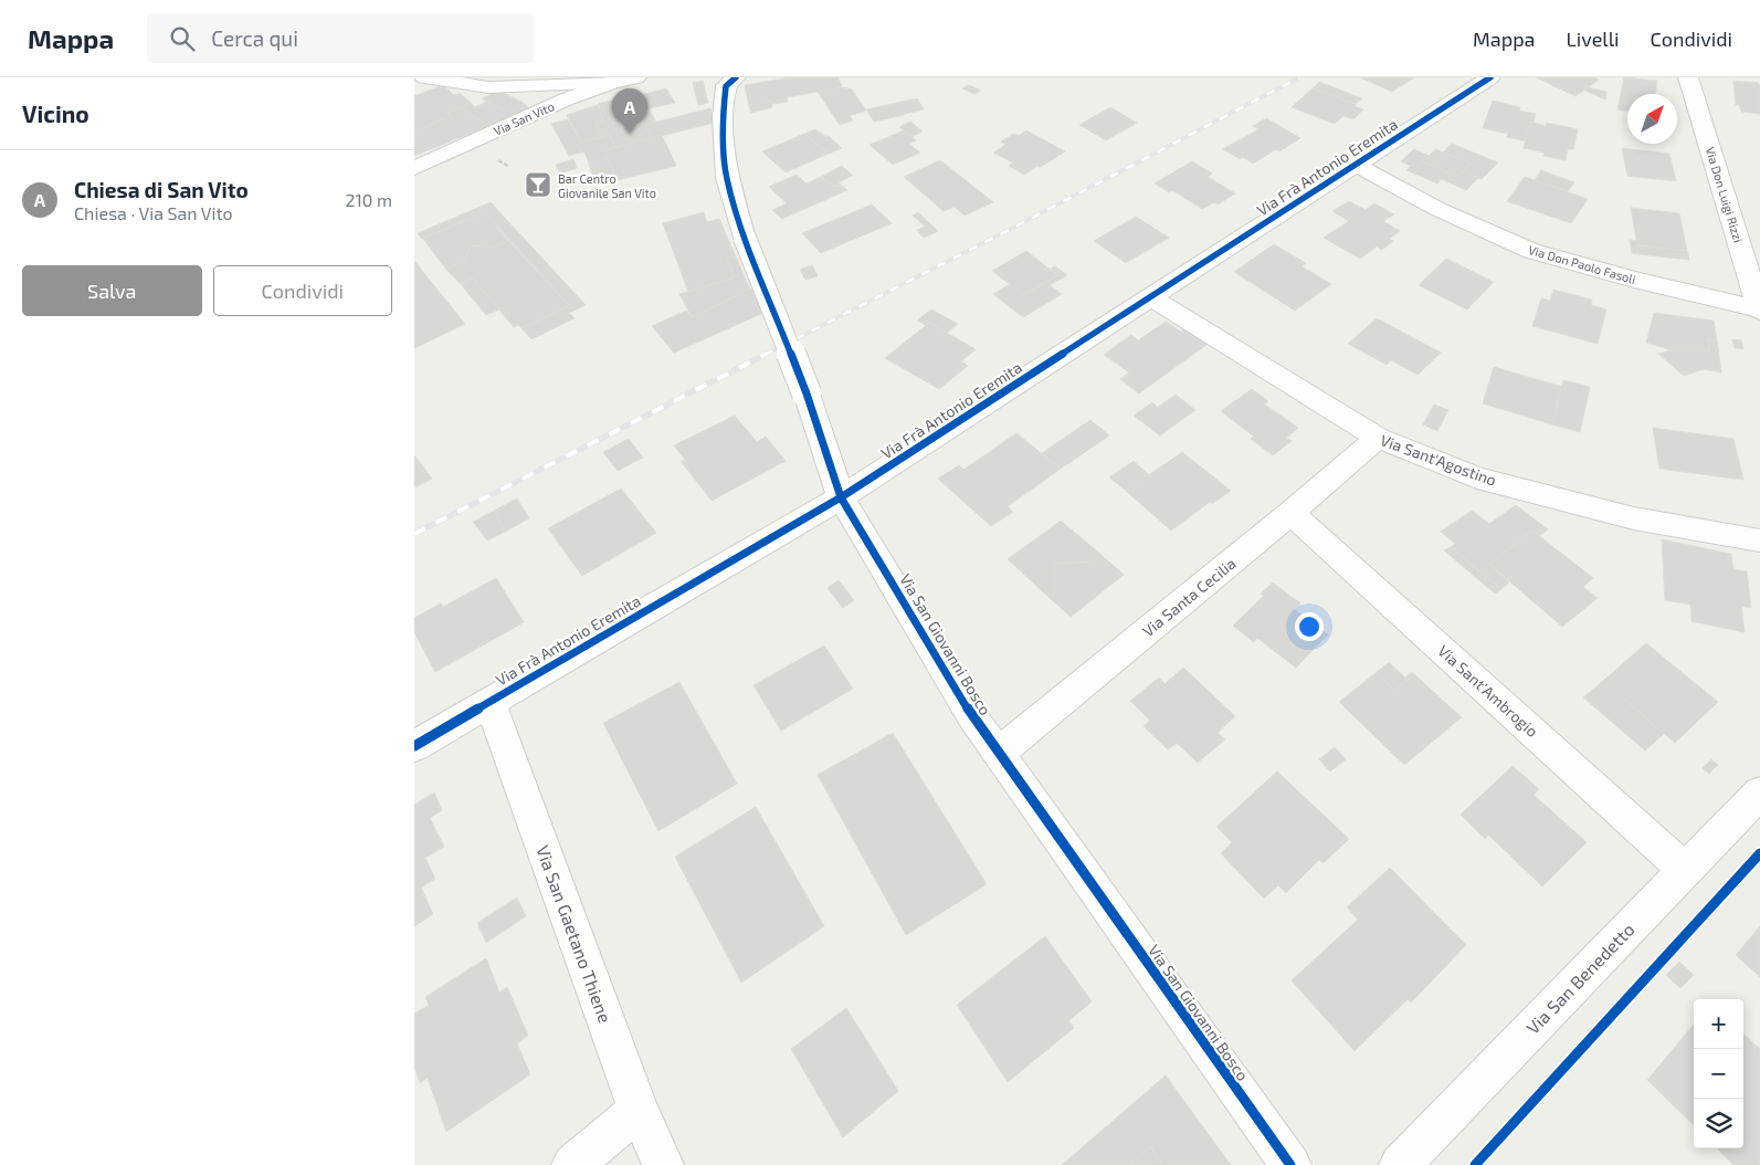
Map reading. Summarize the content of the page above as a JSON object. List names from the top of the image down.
{
  "streets": {
    "street": [
      "Via San Vito",
      "Via Frà Antonio Eremita",
      "Via Don Luigi Rizzi",
      "Via Don Paolo Fasoli",
      "Via Sant'Agostino",
      "Via Santa Cecilia",
      "Via San Giovanni Bosco",
      "Via Sant'Ambrogio",
      "Via San Gaetano Thiene",
      "Via San Benedetto"
    ]
  },
  "crossings": [
    ["Via Frà Antonio Eremita", "Via Don Paolo Fasoli"],
    ["Via Frà Antonio Eremita", "Via Sant'Agostino"],
    ["Via Frà Antonio Eremita", "Via San Giovanni Bosco"],
    ["Via Frà Antonio Eremita", "Via San Gaetano Thiene"],
    ["Via Don Luigi Rizzi", "Via Don Paolo Fasoli"],
    ["Via Sant'Agostino", "Via Santa Cecilia"],
    ["Via Santa Cecilia", "Via San Giovanni Bosco"],
    ["Via Santa Cecilia", "Via Sant'Ambrogio"],
    ["Via Sant'Ambrogio", "Via San Benedetto"]
  ],
  "places": {
    "bar": ["Bar Centro Giovanile San Vito"]
  },
  "north": "top right",
  "page": {
    "header": "Mappa",
    "search": "Cerca qui",
    "nav": ["Mappa", "Livelli", "Condividi"],
    "heading": "Vicino",
    "pins": "A",
    "list": [
      {
        "mark": "A",
        "name": "Chiesa di San Vito",
        "note": "Chiesa · Via San Vito",
        "value": "210 m"
      }
    ],
    "buttons": ["Salva", "Condividi"],
    "map_buttons": ["+", "−"]
  }
}
